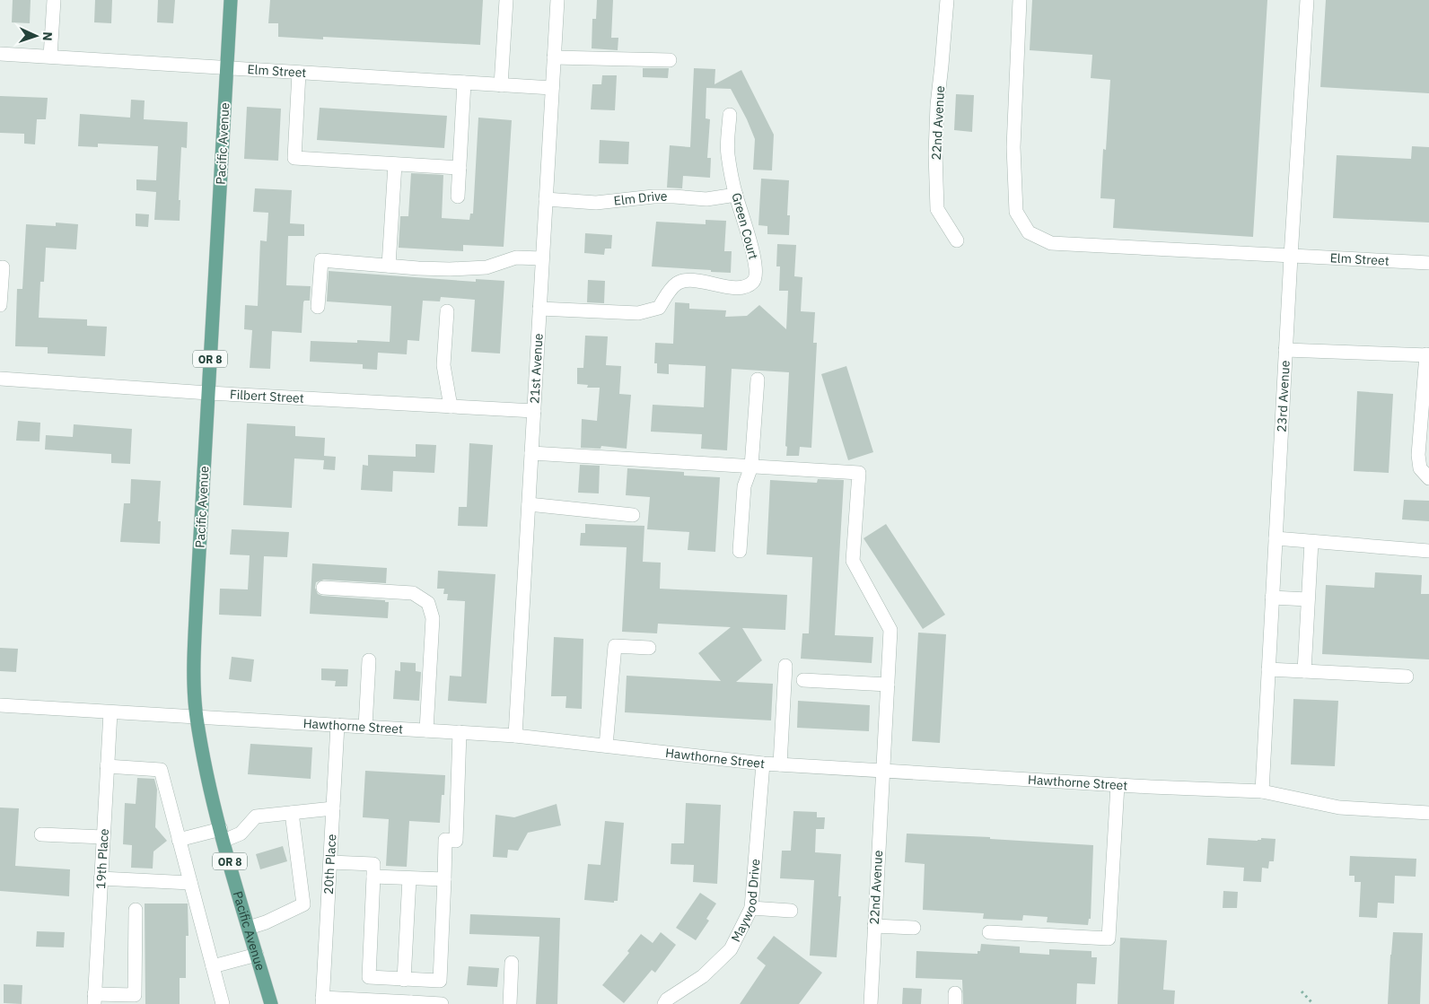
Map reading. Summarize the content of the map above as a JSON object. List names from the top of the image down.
{
  "streets": {
    "main road": ["Pacific Avenue", "OR 8"],
    "street": [
      "Elm Street",
      "22nd Avenue",
      "Elm Drive",
      "Green Court",
      "21st Avenue",
      "23rd Avenue",
      "Filbert Street",
      "Hawthorne Street",
      "19th Place",
      "20th Place",
      "Maywood Drive"
    ]
  },
  "crossings": [
    ["Elm Street", "Pacific Avenue"],
    ["Elm Street", "21st Avenue"],
    ["Elm Street", "23rd Avenue"],
    ["22nd Avenue", "Hawthorne Street"],
    ["Pacific Avenue", "Filbert Street"],
    ["Pacific Avenue", "Hawthorne Street"],
    ["Elm Drive", "Green Court"],
    ["Elm Drive", "21st Avenue"],
    ["Green Court", "21st Avenue"],
    ["21st Avenue", "Filbert Street"],
    ["21st Avenue", "Hawthorne Street"],
    ["23rd Avenue", "Hawthorne Street"],
    ["Hawthorne Street", "19th Place"],
    ["Hawthorne Street", "20th Place"],
    ["Hawthorne Street", "Maywood Drive"]
  ],
  "north": "right"
}
